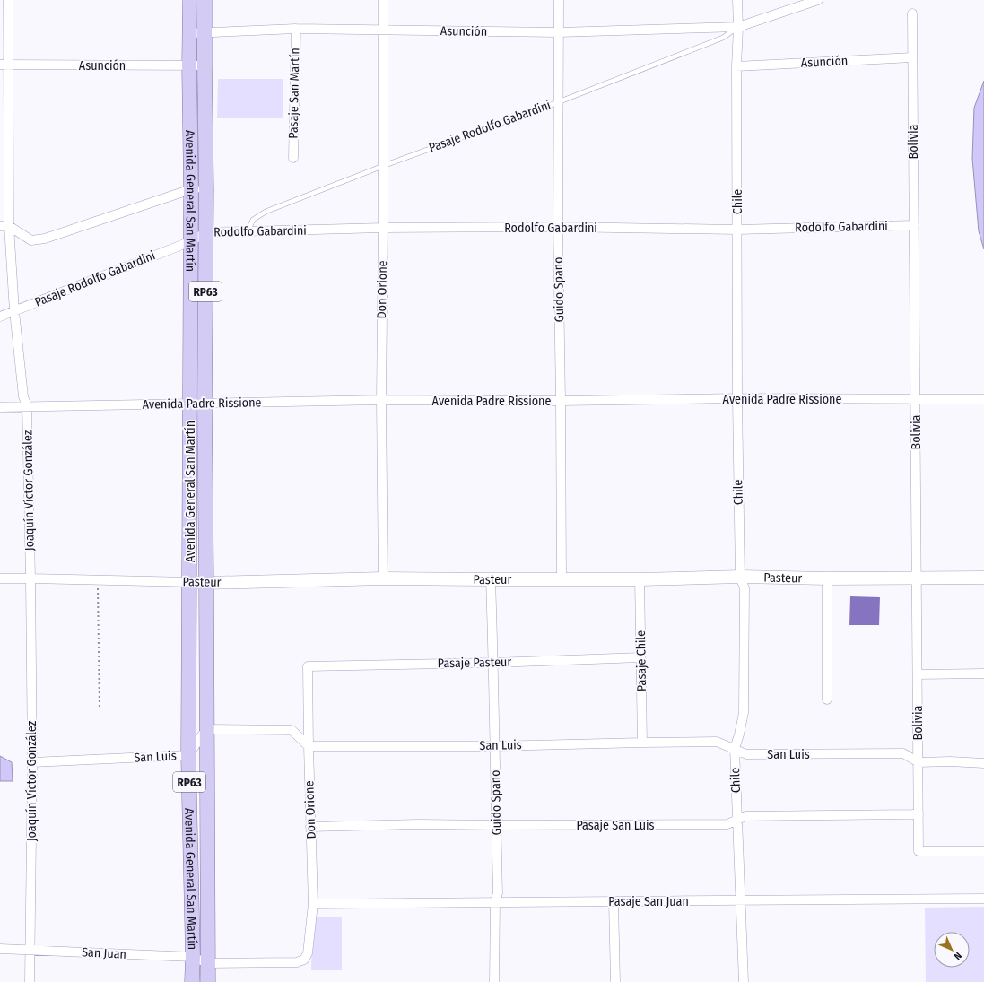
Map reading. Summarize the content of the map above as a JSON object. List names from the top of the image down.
{
  "streets": {
    "main road": ["Avenida General San Martín", "RP63"],
    "street": [
      "Asunción",
      "Pasaje San Martín",
      "Pasaje Rodolfo Gabardini",
      "Bolivia",
      "Chile",
      "Rodolfo Gabardini",
      "Don Orione",
      "Guido Spano",
      "Avenida Padre Rissione",
      "Joaquín Víctor González",
      "Pasteur",
      "Pasaje Chile",
      "Pasaje Pasteur",
      "San Luis",
      "Pasaje San Luis",
      "Pasaje San Juan",
      "San Juan"
    ]
  },
  "crossings": [
    ["Asunción", "Pasaje San Martín"],
    ["Asunción", "Pasaje Rodolfo Gabardini"],
    ["Asunción", "Bolivia"],
    ["Asunción", "Avenida General San Martín"],
    ["Asunción", "Chile"],
    ["Asunción", "Don Orione"],
    ["Asunción", "Guido Spano"],
    ["Asunción", "Joaquín Víctor González"],
    ["Pasaje Rodolfo Gabardini", "Avenida General San Martín"],
    ["Pasaje Rodolfo Gabardini", "Chile"],
    ["Pasaje Rodolfo Gabardini", "Rodolfo Gabardini"],
    ["Pasaje Rodolfo Gabardini", "Don Orione"],
    ["Pasaje Rodolfo Gabardini", "Guido Spano"],
    ["Pasaje Rodolfo Gabardini", "Joaquín Víctor González"],
    ["Bolivia", "Rodolfo Gabardini"],
    ["Bolivia", "Avenida Padre Rissione"],
    ["Bolivia", "Pasteur"],
    ["Bolivia", "San Luis"],
    ["Bolivia", "Pasaje San Luis"],
    ["Avenida General San Martín", "Rodolfo Gabardini"],
    ["Avenida General San Martín", "Don Orione"],
    ["Avenida General San Martín", "Avenida Padre Rissione"],
    ["Avenida General San Martín", "Pasteur"],
    ["Avenida General San Martín", "San Luis"],
    ["Avenida General San Martín", "San Juan"],
    ["Chile", "Rodolfo Gabardini"],
    ["Chile", "Avenida Padre Rissione"],
    ["Chile", "Pasteur"],
    ["Chile", "San Luis"],
    ["Chile", "Pasaje San Luis"],
    ["Chile", "Pasaje San Juan"],
    ["Rodolfo Gabardini", "Don Orione"],
    ["Rodolfo Gabardini", "Guido Spano"],
    ["Don Orione", "Avenida Padre Rissione"],
    ["Don Orione", "Pasteur"],
    ["Don Orione", "Pasaje Pasteur"],
    ["Don Orione", "San Luis"],
    ["Don Orione", "Pasaje San Luis"],
    ["Don Orione", "Pasaje San Juan"],
    ["Don Orione", "San Juan"],
    ["Guido Spano", "Avenida Padre Rissione"],
    ["Guido Spano", "Pasteur"],
    ["Guido Spano", "Pasaje Pasteur"],
    ["Guido Spano", "San Luis"],
    ["Guido Spano", "Pasaje San Luis"],
    ["Guido Spano", "Pasaje San Juan"],
    ["Avenida Padre Rissione", "Joaquín Víctor González"],
    ["Joaquín Víctor González", "Pasteur"],
    ["Joaquín Víctor González", "San Luis"],
    ["Joaquín Víctor González", "San Juan"],
    ["Pasteur", "Pasaje Chile"],
    ["Pasaje Chile", "Pasaje Pasteur"],
    ["Pasaje Chile", "San Luis"]
  ],
  "north": "bottom right"
}
